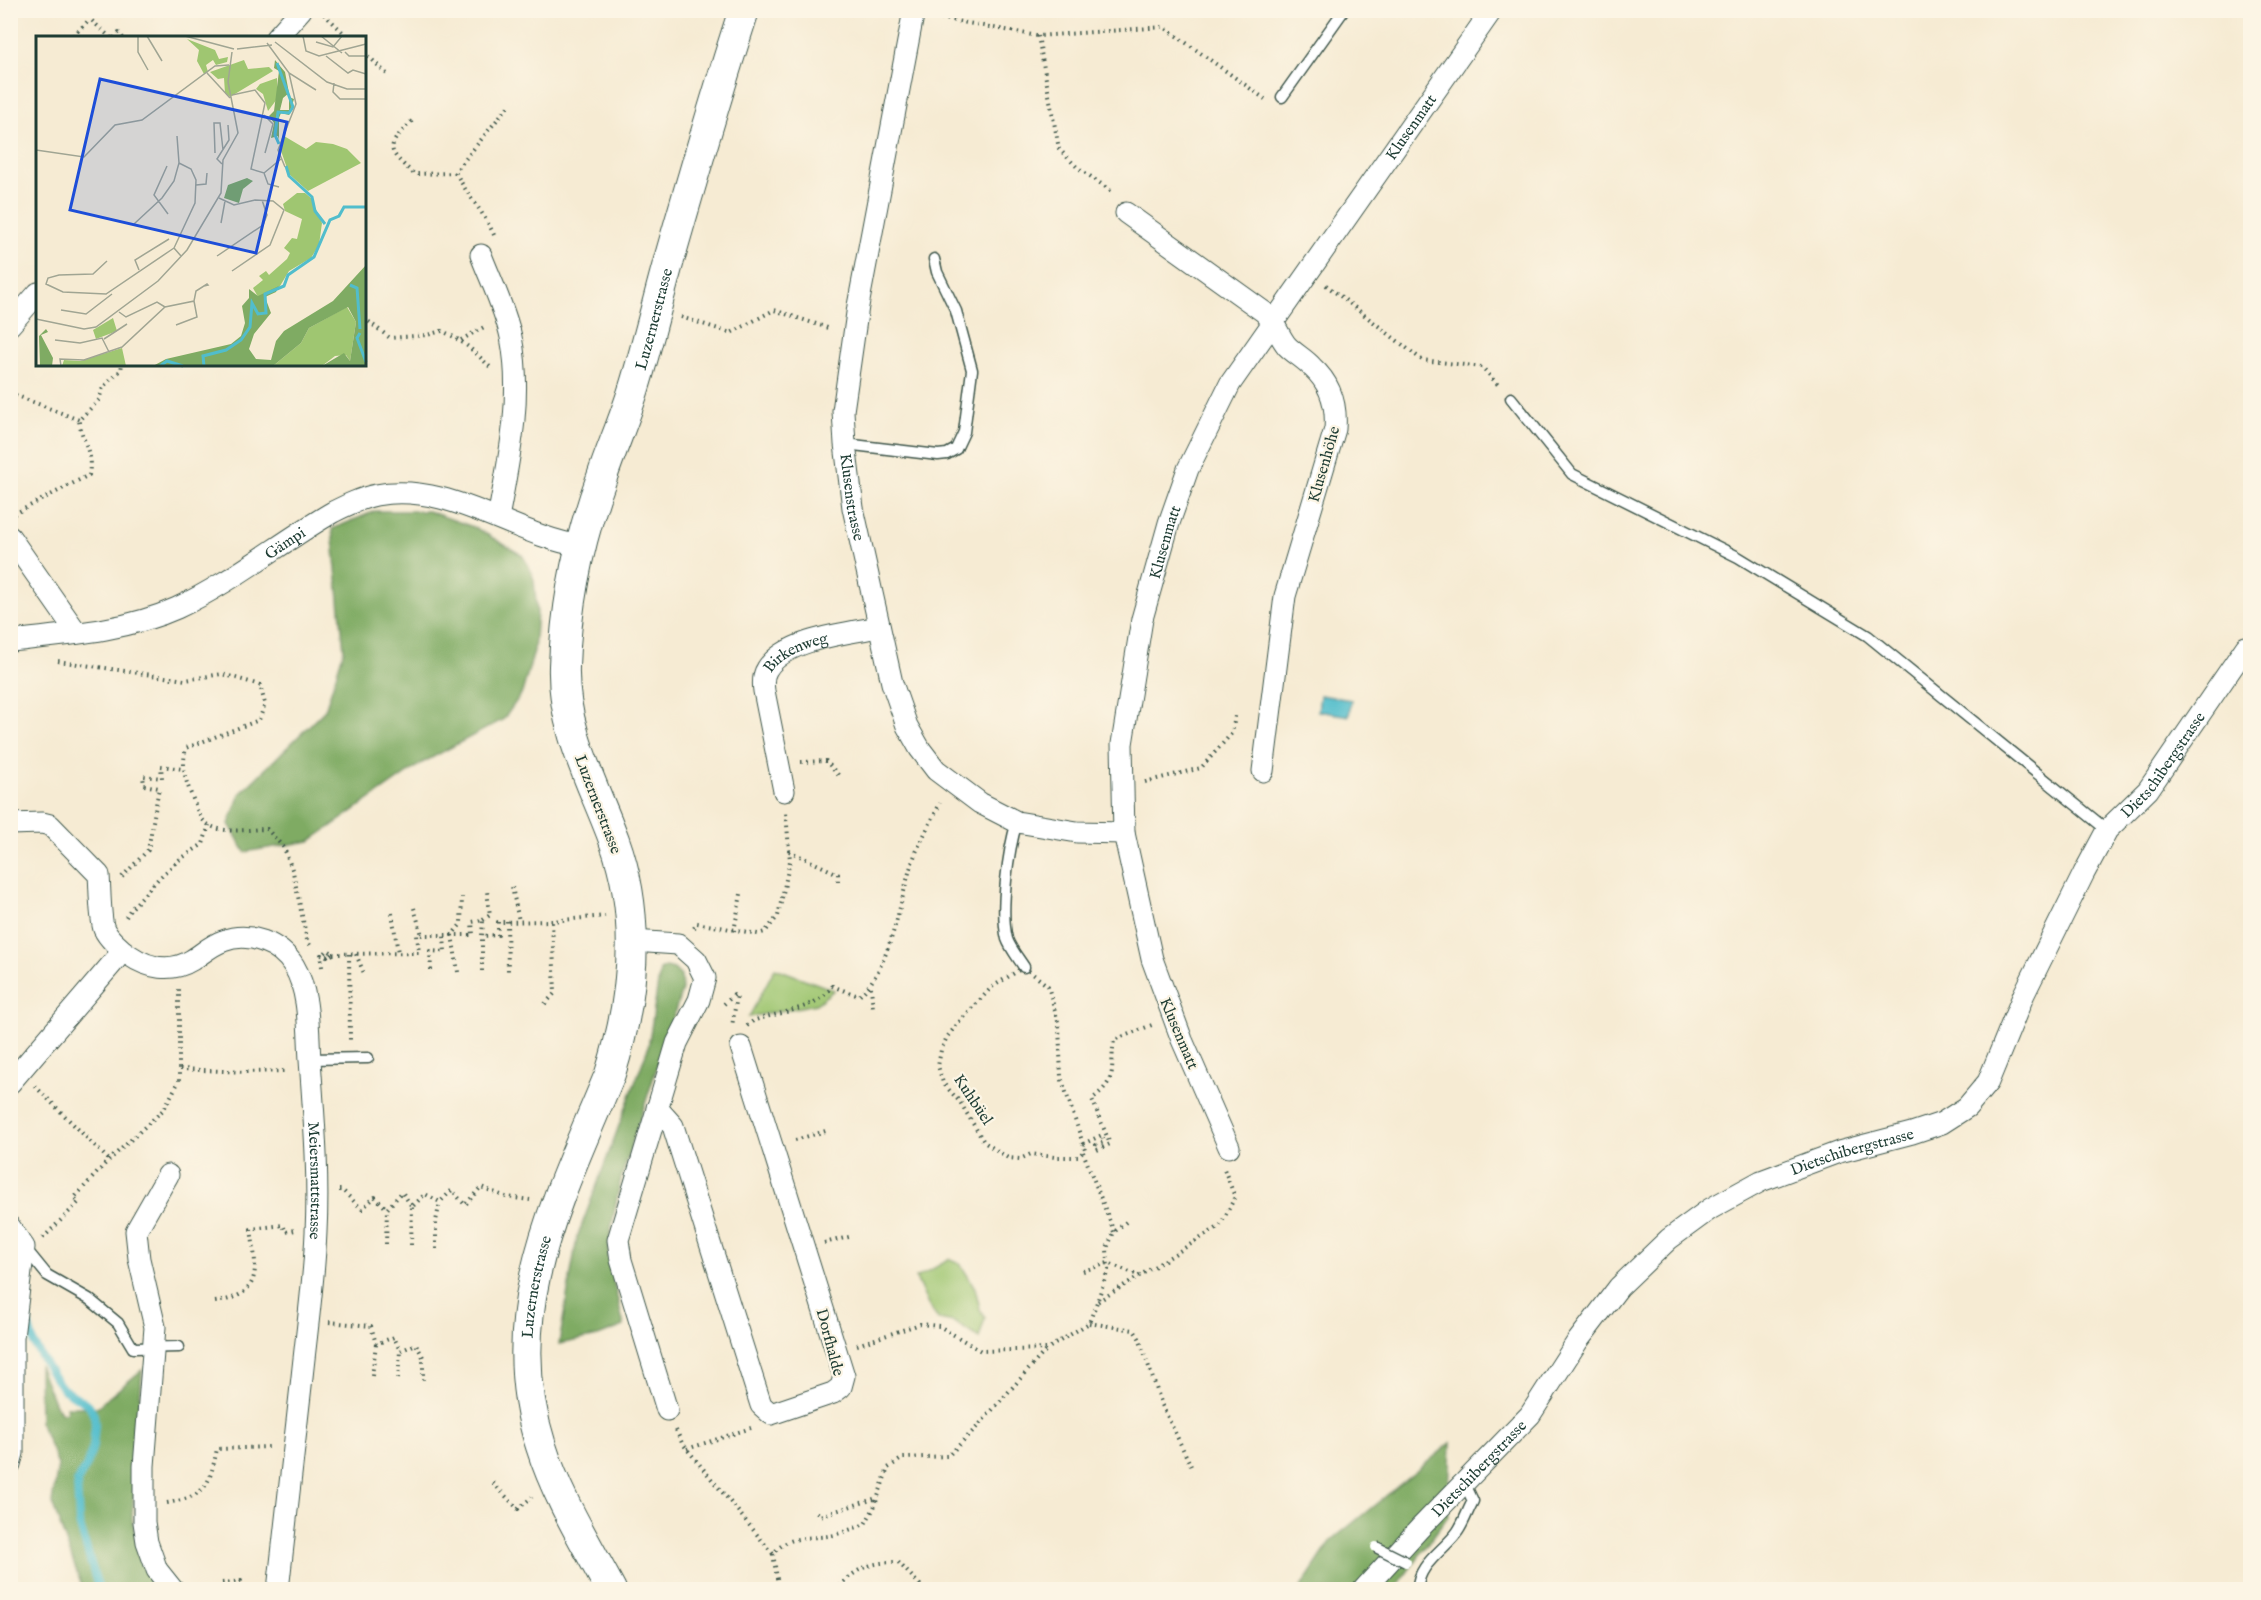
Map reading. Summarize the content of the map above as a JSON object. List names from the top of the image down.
{
  "streets": {
    "main road": ["Luzernerstrasse"],
    "street": [
      "Klusenmatt",
      "Klusenhöhe",
      "Klusenstrasse",
      "Gämpi",
      "Birkenweg",
      "Dietschibergstrasse",
      "Meiersmattstrasse",
      "Dorfhalde"
    ],
    "path": ["Kuhbüel"]
  },
  "crossings": [
    ["Klusenmatt", "Klusenhöhe"],
    ["Klusenmatt", "Klusenstrasse"],
    ["Luzernerstrasse", "Gämpi"],
    ["Klusenstrasse", "Birkenweg"]
  ]
}
